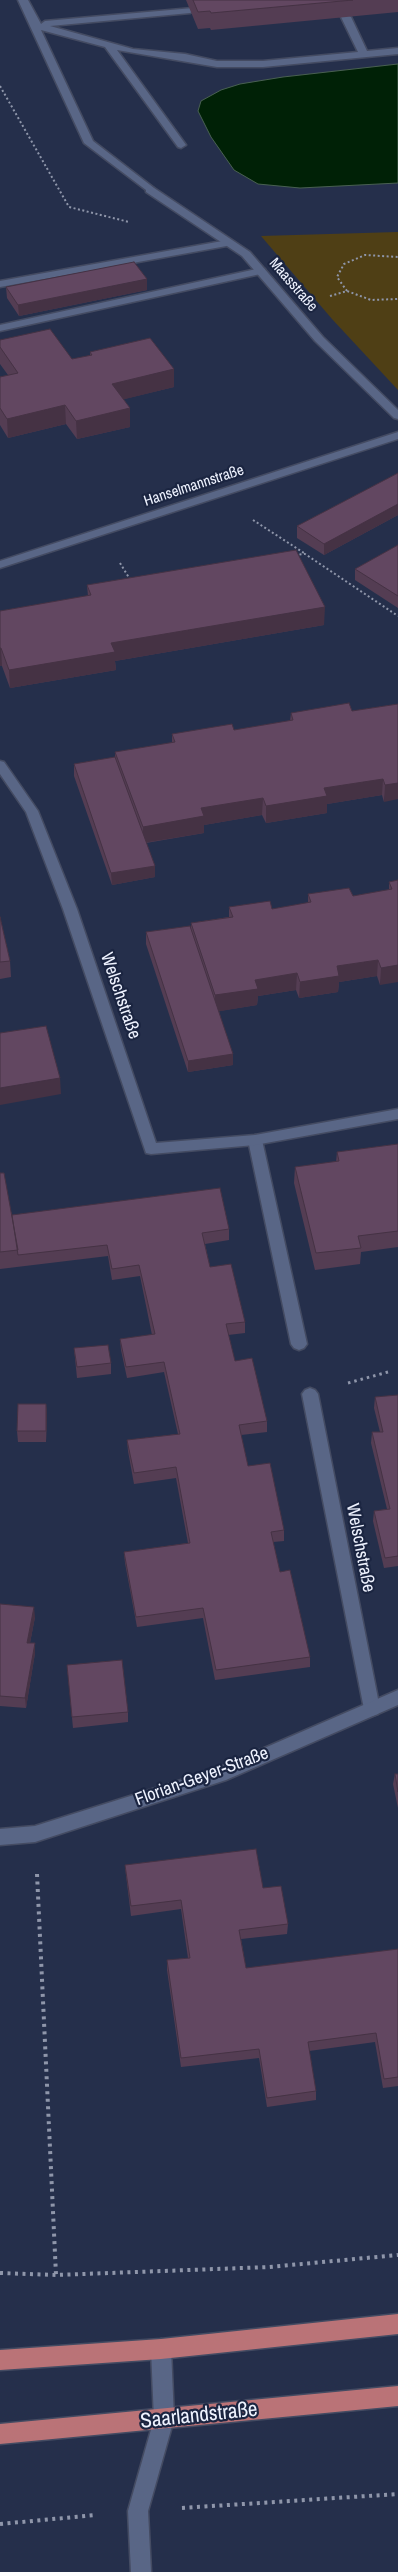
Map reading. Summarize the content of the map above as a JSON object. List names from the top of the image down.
{
  "streets": {
    "main road": ["Saarlandstraße"],
    "street": [
      "Maasstraße",
      "Hanselmannstraße",
      "Welschstraße",
      "Florian-Geyer-Straße"
    ]
  },
  "crossings": [
    ["Welschstraße", "Florian-Geyer-Straße"]
  ]
}
